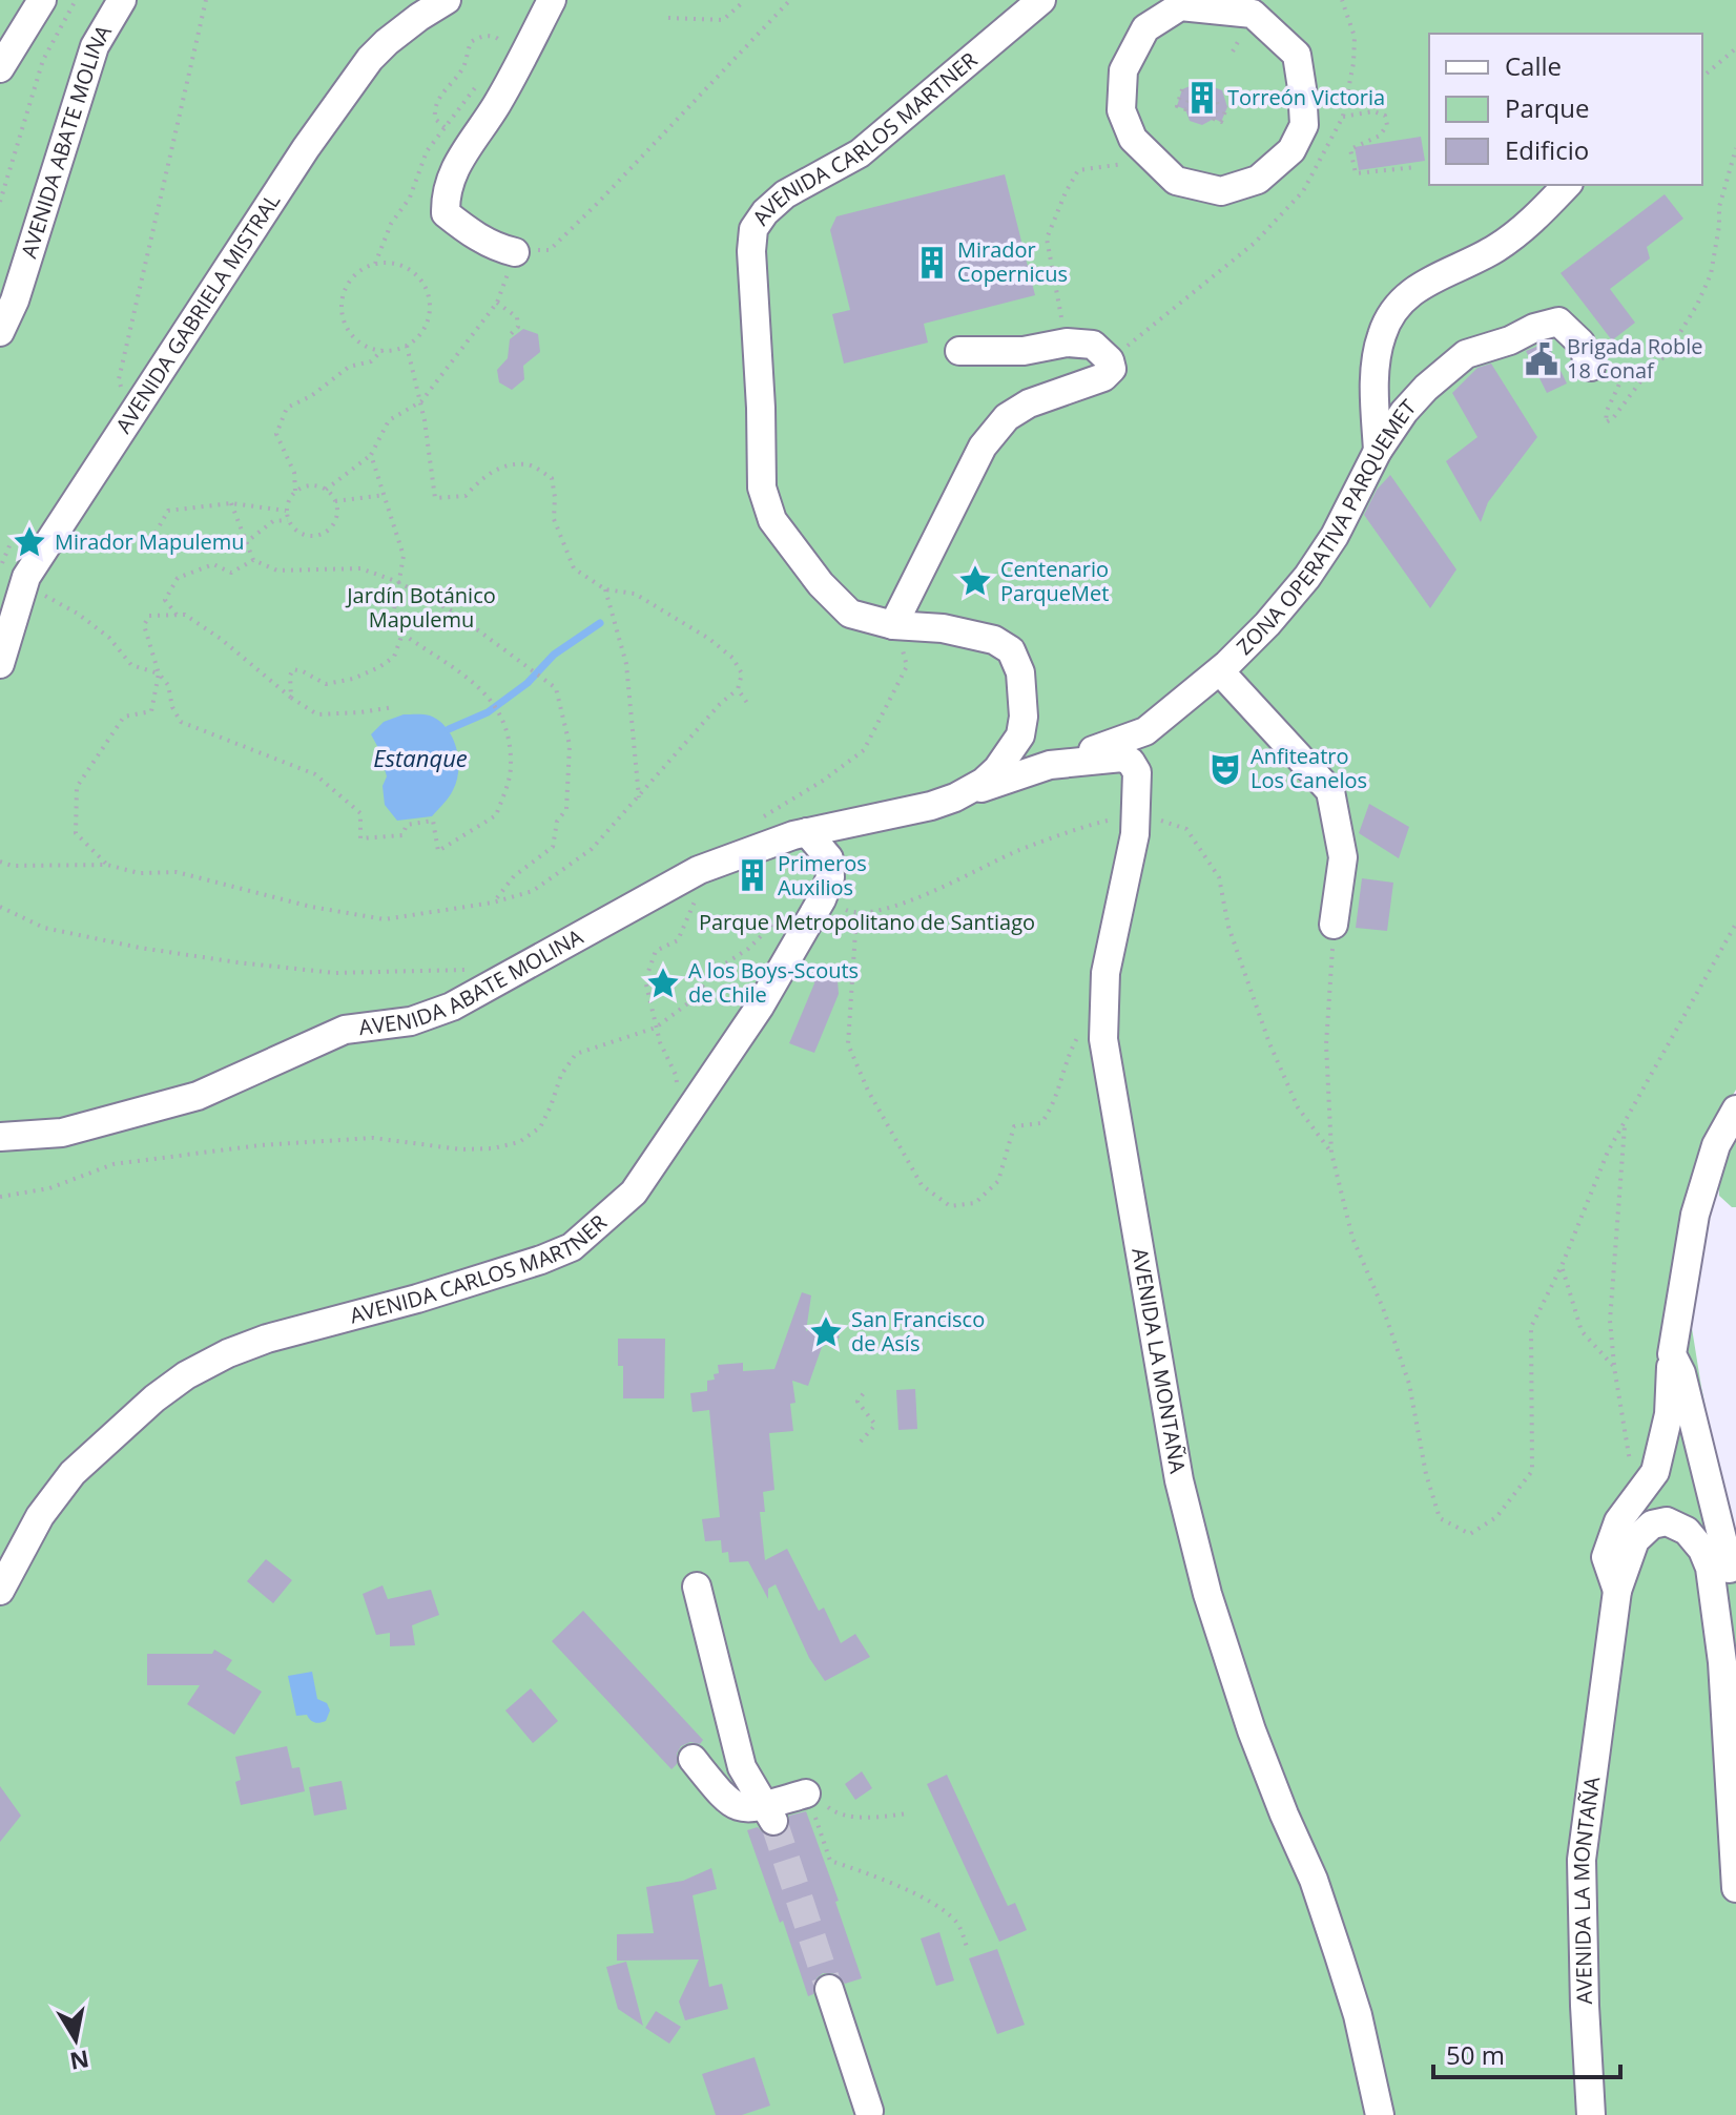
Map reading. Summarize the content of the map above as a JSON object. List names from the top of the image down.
{
  "streets": {
    "street": [
      "AVENIDA CARLOS MARTNER",
      "AVENIDA ABATE MOLINA",
      "AVENIDA GABRIELA MISTRAL",
      "ZONA OPERATIVA PARQUEMET",
      "AVENIDA LA MONTAÑA"
    ]
  },
  "crossings": [
    ["AVENIDA CARLOS MARTNER", "AVENIDA ABATE MOLINA"],
    ["AVENIDA CARLOS MARTNER", "AVENIDA LA MONTAÑA"],
    ["AVENIDA ABATE MOLINA", "AVENIDA LA MONTAÑA"],
    ["ZONA OPERATIVA PARQUEMET", "AVENIDA LA MONTAÑA"]
  ],
  "water": ["Estanque"],
  "parks": ["Jardín Botánico Mapulemu", "Parque Metropolitano de Santiago"],
  "places": {
    "building": ["Torreón Victoria", "Mirador Copernicus", "Primeros Auxilios"],
    "public building": ["Brigada Roble 18 Conaf"],
    "place": [
      "Mirador Mapulemu",
      "Centenario ParqueMet",
      "A los Boys-Scouts de Chile",
      "San Francisco de Asís"
    ],
    "theatre": ["Anfiteatro Los Canelos"]
  },
  "legend": ["Calle", "Parque", "Edificio"],
  "scale_bar": "50 m",
  "north": "bottom"
}
